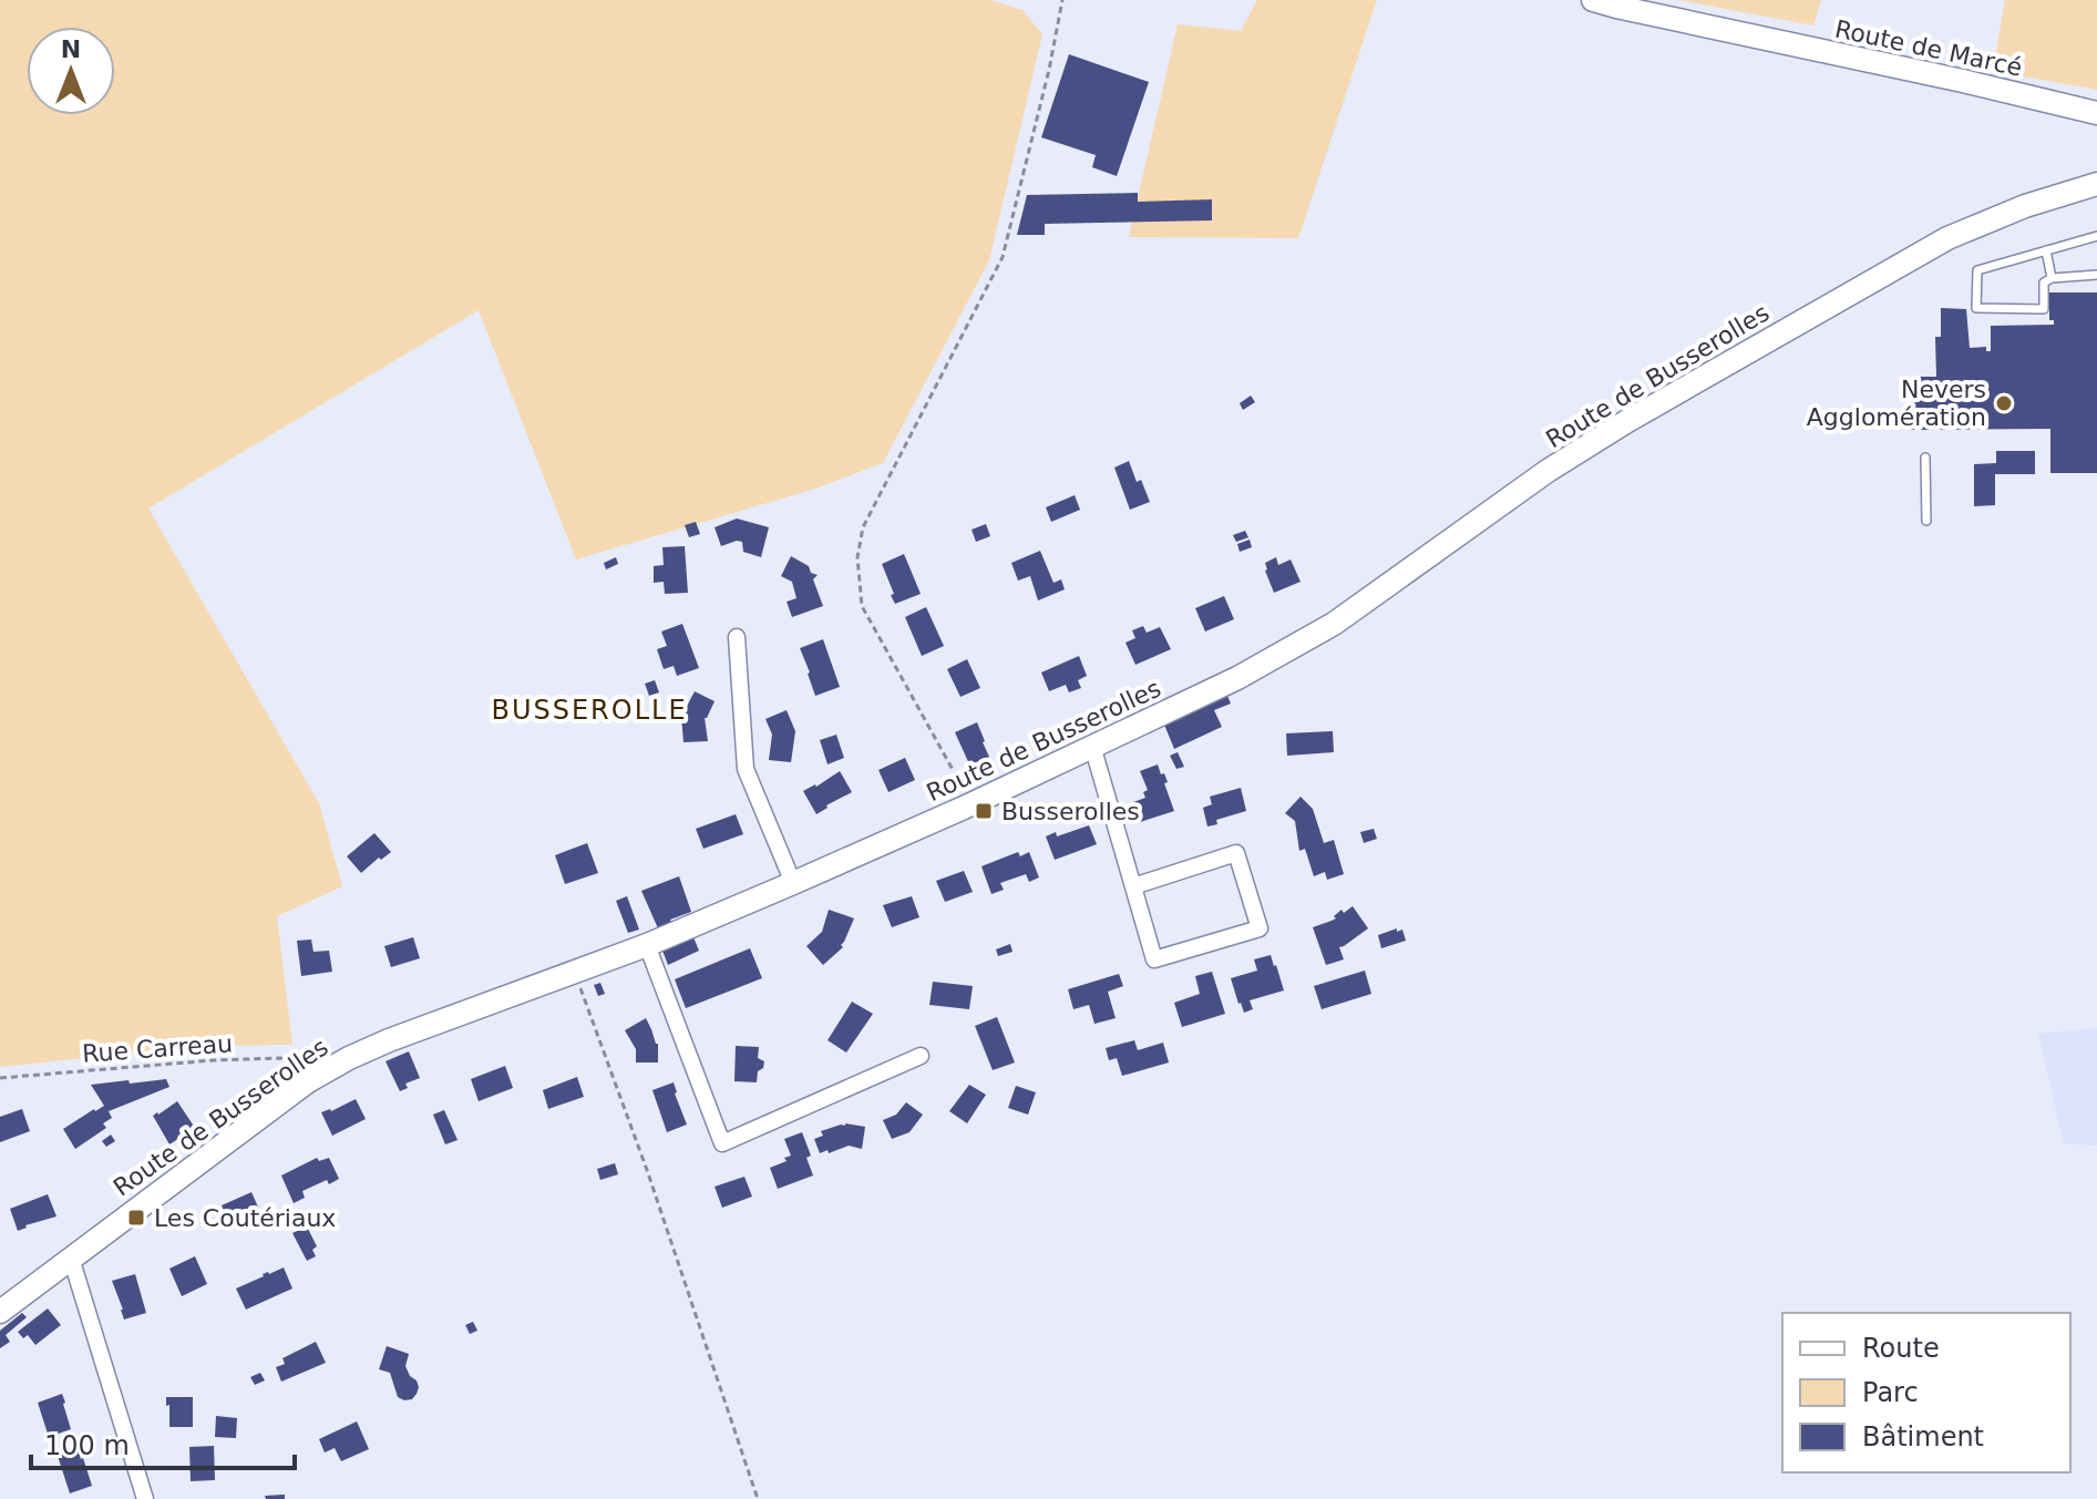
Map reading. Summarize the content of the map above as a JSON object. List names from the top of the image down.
{
  "streets": {
    "main road": ["Route de Marcé", "Route de Busserolles"],
    "path": ["Rue Carreau"]
  },
  "crossings": [
    ["Route de Busserolles", "Rue Carreau"]
  ],
  "districts": ["BUSSEROLLE"],
  "places": {
    "other": ["Nevers Agglomération"],
    "transit": ["Busserolles", "Les Coutériaux"]
  },
  "legend": ["Route", "Parc", "Bâtiment"],
  "scale_bar": "100 m",
  "north": "top"
}
